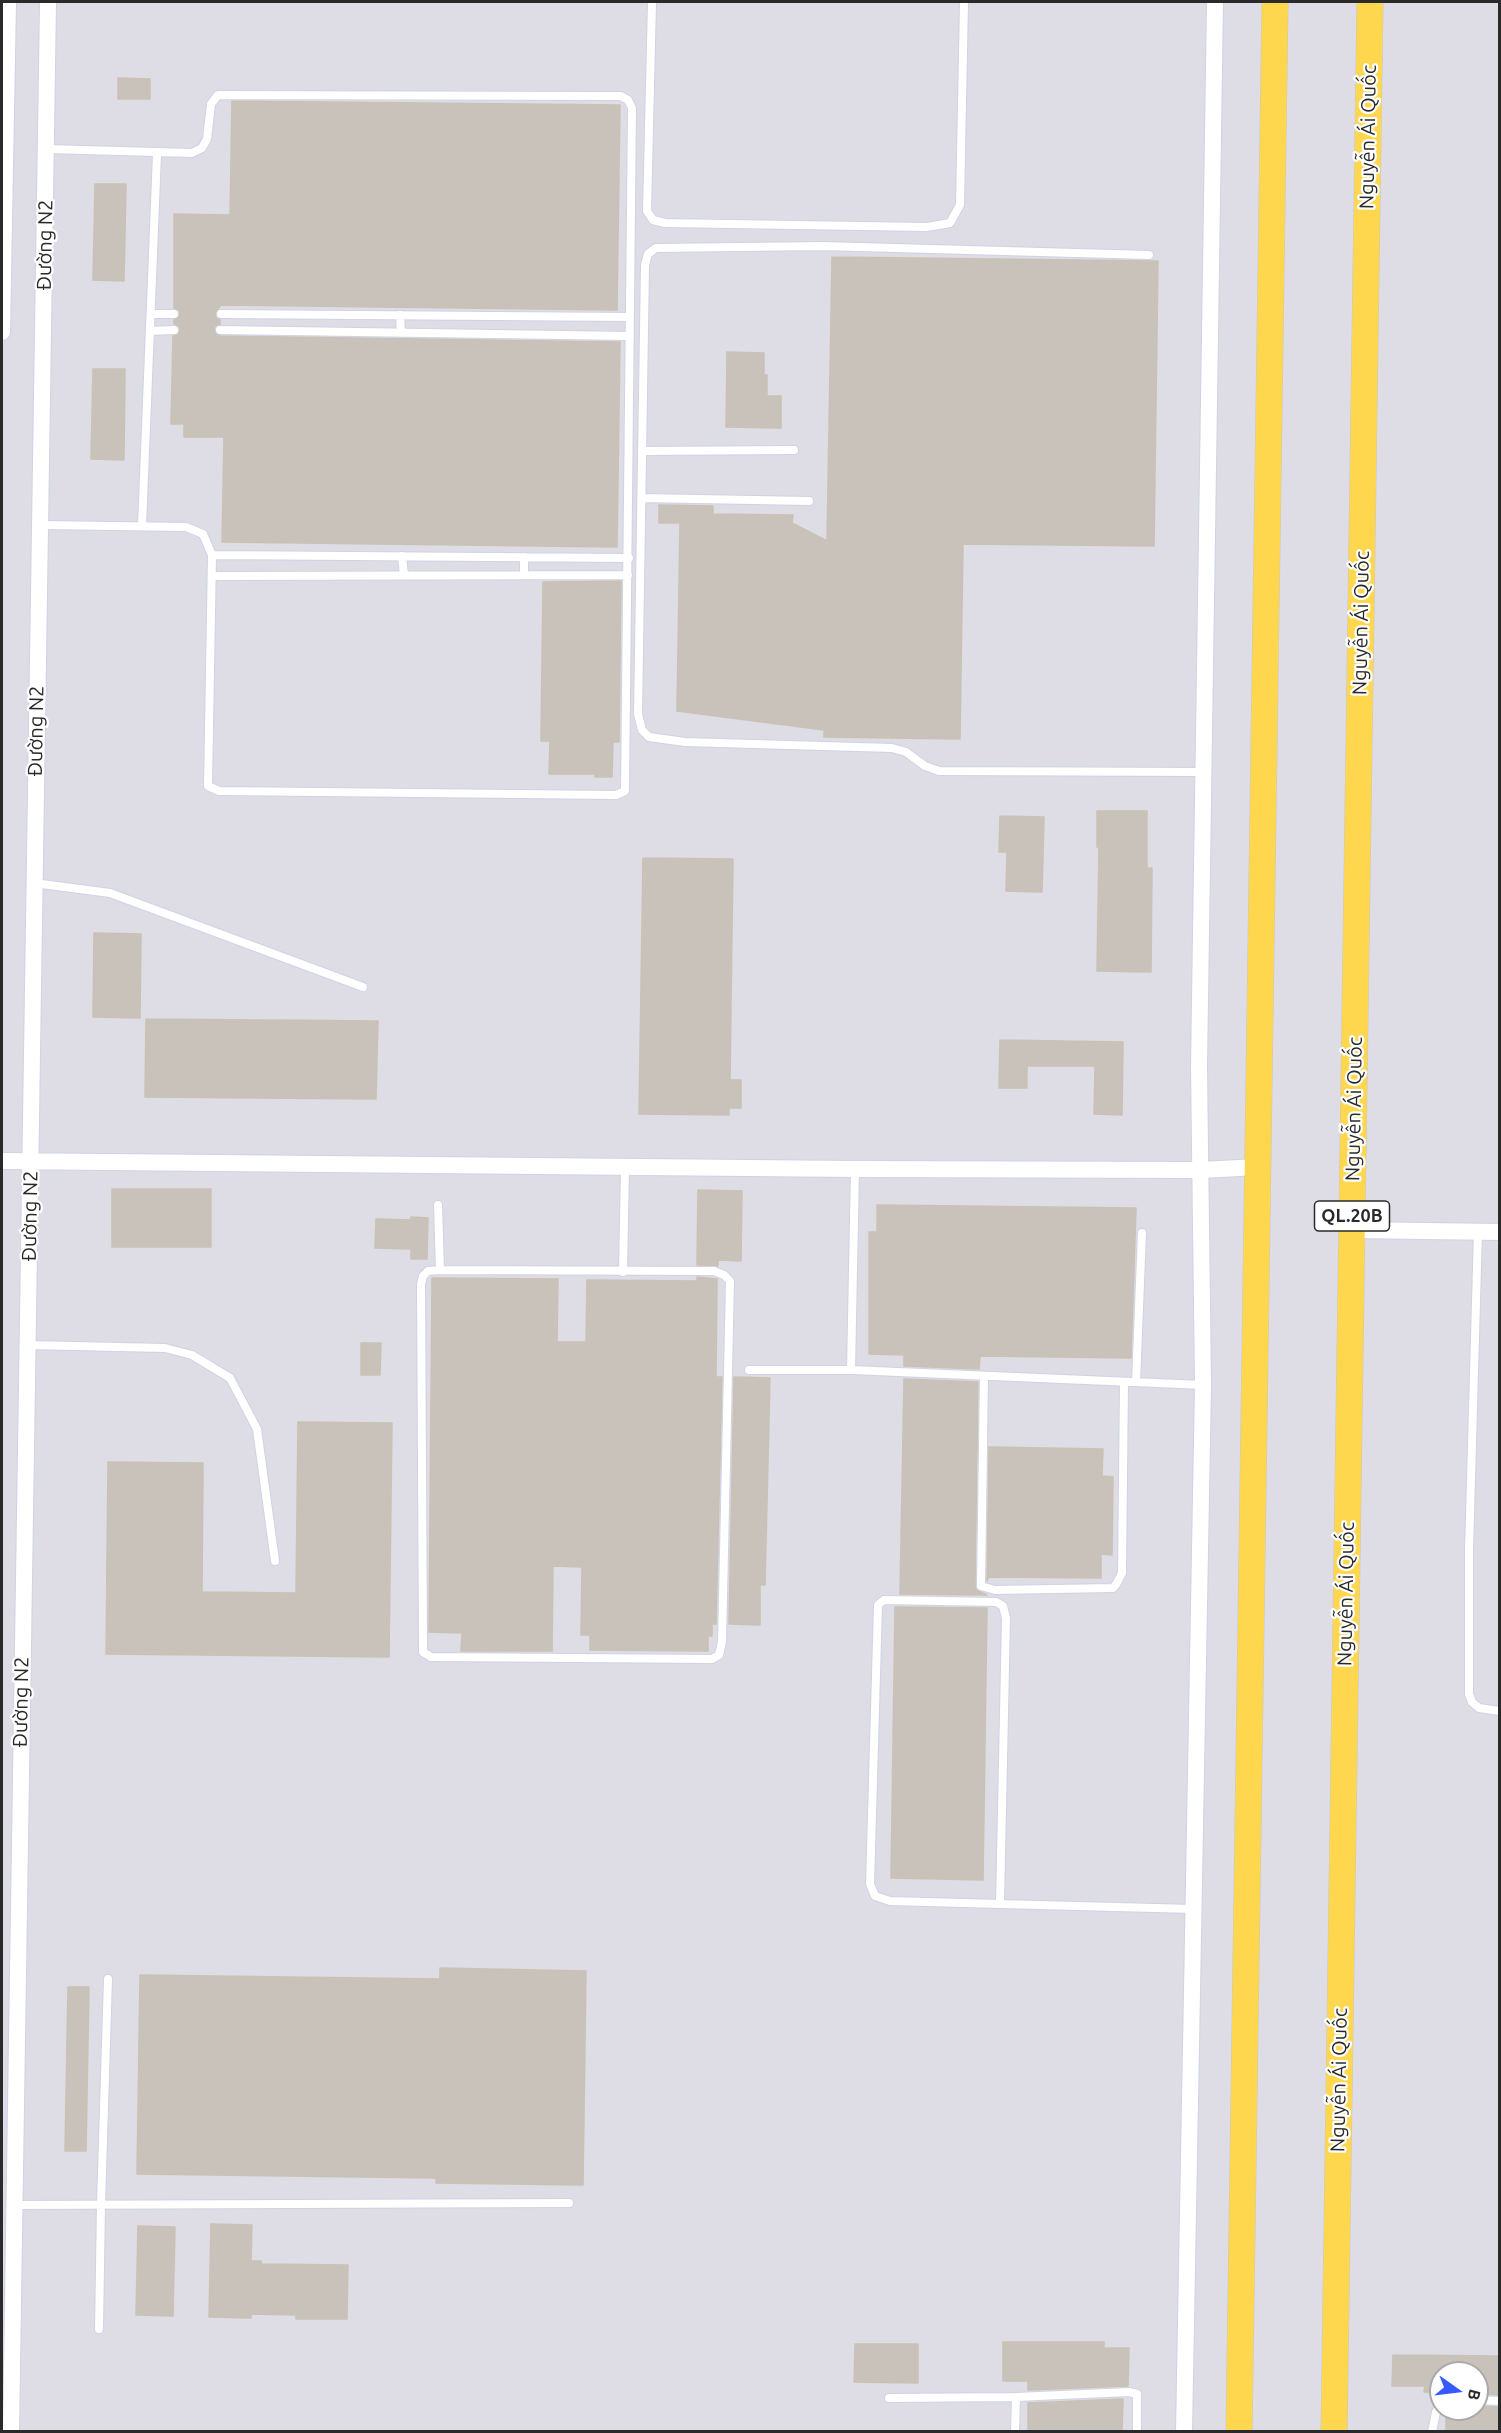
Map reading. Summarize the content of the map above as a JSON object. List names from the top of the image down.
{
  "streets": {
    "main road": ["Nguyễn Ái Quốc", "QL.20B"],
    "street": ["Đường N2"]
  },
  "north": "right"
}
